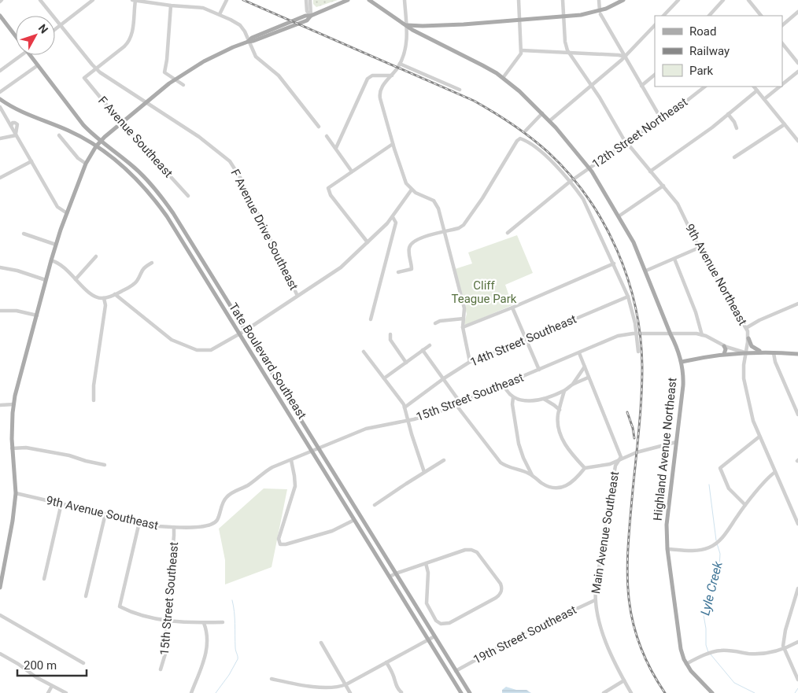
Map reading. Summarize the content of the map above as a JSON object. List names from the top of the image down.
{
  "streets": {
    "main road": ["Tate Boulevard Southeast", "Highland Avenue Northeast"],
    "street": [
      "12th Street Northeast",
      "F Avenue Southeast",
      "F Avenue Drive Southeast",
      "9th Avenue Northeast",
      "14th Street Southeast",
      "15th Street Southeast",
      "9th Avenue Southeast",
      "Main Avenue Southeast",
      "19th Street Southeast"
    ]
  },
  "crossings": [
    ["12th Street Northeast", "9th Avenue Northeast"],
    ["12th Street Northeast", "Highland Avenue Northeast"],
    ["F Avenue Southeast", "F Avenue Drive Southeast"],
    ["Tate Boulevard Southeast", "15th Street Southeast"],
    ["Tate Boulevard Southeast", "19th Street Southeast"],
    ["15th Street Southeast", "Highland Avenue Northeast"],
    ["15th Street Southeast", "9th Avenue Southeast"],
    ["Main Avenue Southeast", "19th Street Southeast"]
  ],
  "water": ["Lyle Creek"],
  "parks": ["Cliff Teague Park"],
  "legend": ["Road", "Railway", "Park"],
  "scale_bar": "200 m",
  "north": "top right"
}
